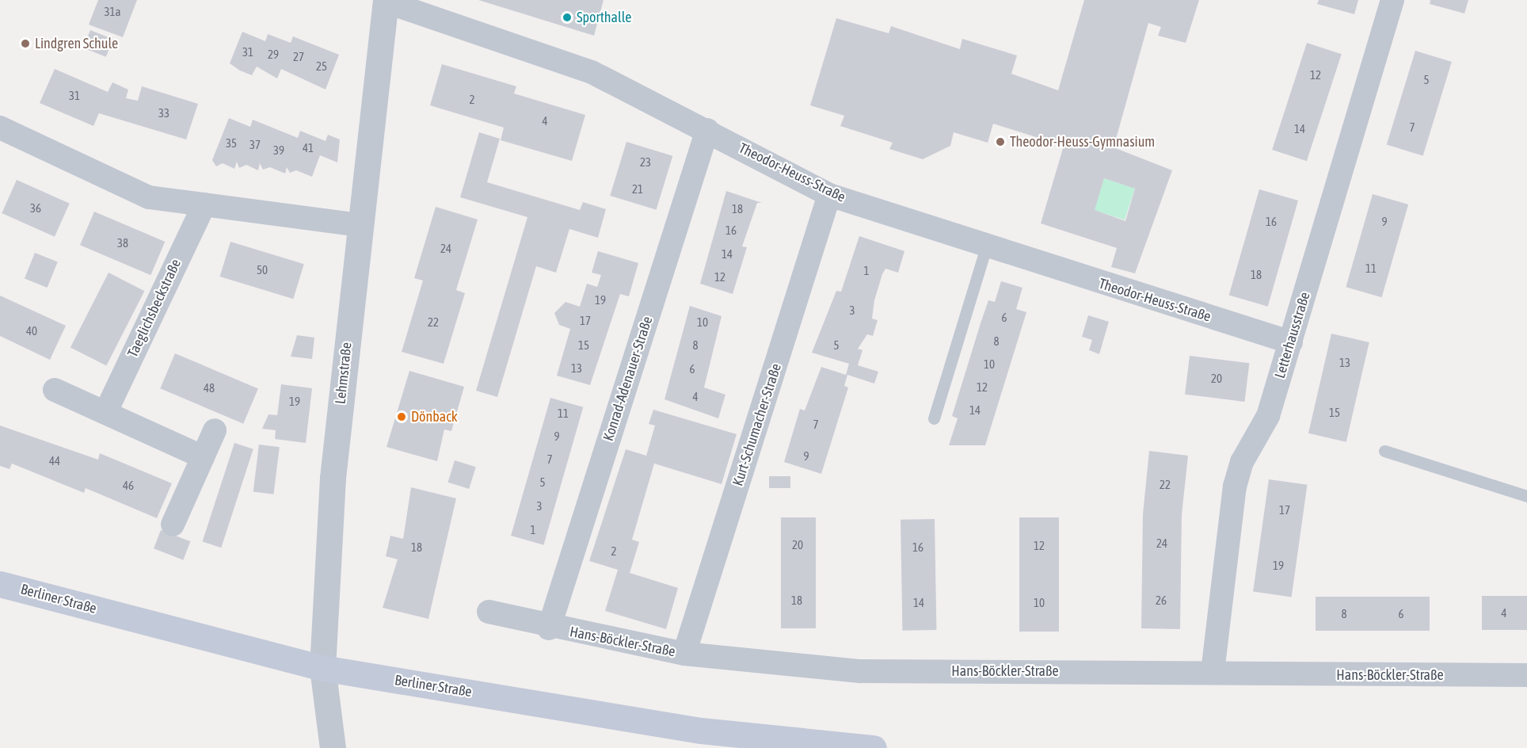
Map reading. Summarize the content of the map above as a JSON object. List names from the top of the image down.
{
  "streets": {
    "main road": ["Berliner Straße"],
    "street": [
      "Theodor-Heuss-Straße",
      "Taeglichsbeckstraße",
      "Letterhausstraße",
      "Lehmstraße",
      "Konrad-Adenauer-Straße",
      "Kurt-Schumacher-Straße",
      "Hans-Böckler-Straße"
    ]
  },
  "crossings": [
    ["Theodor-Heuss-Straße", "Letterhausstraße"],
    ["Theodor-Heuss-Straße", "Lehmstraße"],
    ["Theodor-Heuss-Straße", "Konrad-Adenauer-Straße"],
    ["Theodor-Heuss-Straße", "Kurt-Schumacher-Straße"],
    ["Letterhausstraße", "Hans-Böckler-Straße"],
    ["Lehmstraße", "Berliner Straße"],
    ["Konrad-Adenauer-Straße", "Hans-Böckler-Straße"],
    ["Kurt-Schumacher-Straße", "Hans-Böckler-Straße"]
  ],
  "places": [
    "Sporthalle",
    "Lindgren Schule",
    "Theodor-Heuss-Gymnasium",
    "Dönback"
  ],
  "house_numbers": [
    "31a",
    "31",
    "29",
    "27",
    "25",
    "12",
    "5",
    "31",
    "2",
    "33",
    "4",
    "7",
    "14",
    "35",
    "37",
    "41",
    "39",
    "23",
    "21",
    "36",
    "18",
    "16",
    "9",
    "16",
    "38",
    "24",
    "14",
    "11",
    "50",
    "1",
    "18",
    "12",
    "19",
    "3",
    "6",
    "17",
    "22",
    "10",
    "40",
    "8",
    "15",
    "8",
    "5",
    "13",
    "10",
    "13",
    "6",
    "20",
    "12",
    "48",
    "4",
    "19",
    "14",
    "15",
    "11",
    "7",
    "9",
    "9",
    "7",
    "44",
    "5",
    "22",
    "46",
    "3",
    "17",
    "1",
    "24",
    "20",
    "12",
    "18",
    "16",
    "2",
    "19",
    "18",
    "26",
    "14",
    "10",
    "4",
    "8",
    "6"
  ]
}
